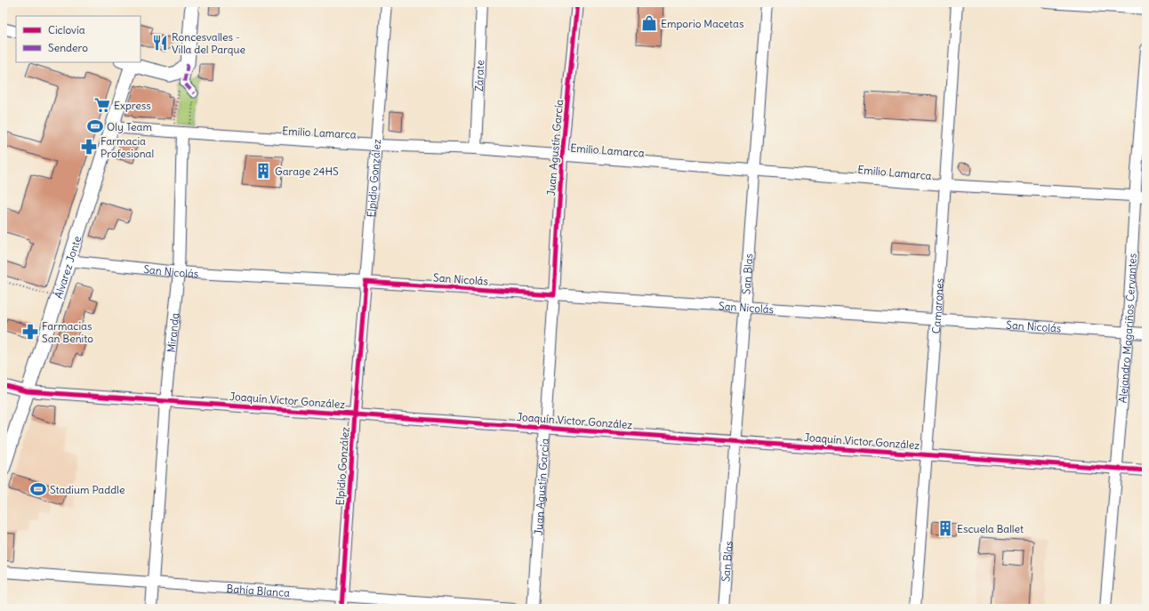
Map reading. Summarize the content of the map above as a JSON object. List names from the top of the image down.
{
  "streets": {
    "street": [
      "Zárate",
      "Emilio Lamarca",
      "Juan Agustín García",
      "Elpidio González",
      "Álvarez Jonte",
      "San Nicolás",
      "San Blas",
      "Camarones",
      "Alejandro Magariños Cervantes",
      "Miranda",
      "Joaquín Victor González",
      "Bahía Blanca"
    ]
  },
  "crossings": [
    ["Zárate", "Emilio Lamarca"],
    ["Emilio Lamarca", "Juan Agustín García"],
    ["Emilio Lamarca", "Elpidio González"],
    ["Emilio Lamarca", "Álvarez Jonte"],
    ["Emilio Lamarca", "San Blas"],
    ["Emilio Lamarca", "Camarones"],
    ["Emilio Lamarca", "Alejandro Magariños Cervantes"],
    ["Emilio Lamarca", "Miranda"],
    ["Juan Agustín García", "San Nicolás"],
    ["Juan Agustín García", "Joaquín Victor González"],
    ["Elpidio González", "San Nicolás"],
    ["Elpidio González", "Joaquín Victor González"],
    ["Elpidio González", "Bahía Blanca"],
    ["Álvarez Jonte", "San Nicolás"],
    ["Álvarez Jonte", "Joaquín Victor González"],
    ["San Nicolás", "San Blas"],
    ["San Nicolás", "Camarones"],
    ["San Nicolás", "Alejandro Magariños Cervantes"],
    ["San Nicolás", "Miranda"],
    ["San Blas", "Joaquín Victor González"],
    ["Camarones", "Joaquín Victor González"],
    ["Alejandro Magariños Cervantes", "Joaquín Victor González"],
    ["Miranda", "Joaquín Victor González"],
    ["Miranda", "Bahía Blanca"]
  ],
  "places": {
    "shop": ["Emporio Macetas"],
    "restaurant": ["Roncesvalles - Villa del Parque"],
    "supermarket": ["Express"],
    "sports": ["Oly Team", "Stadium Paddle"],
    "pharmacy": ["Farmacia Profesional", "Farmacias San Benito"],
    "building": ["Garage 24HS", "Escuela Ballet"]
  },
  "legend": ["Ciclovía", "Sendero"]
}
